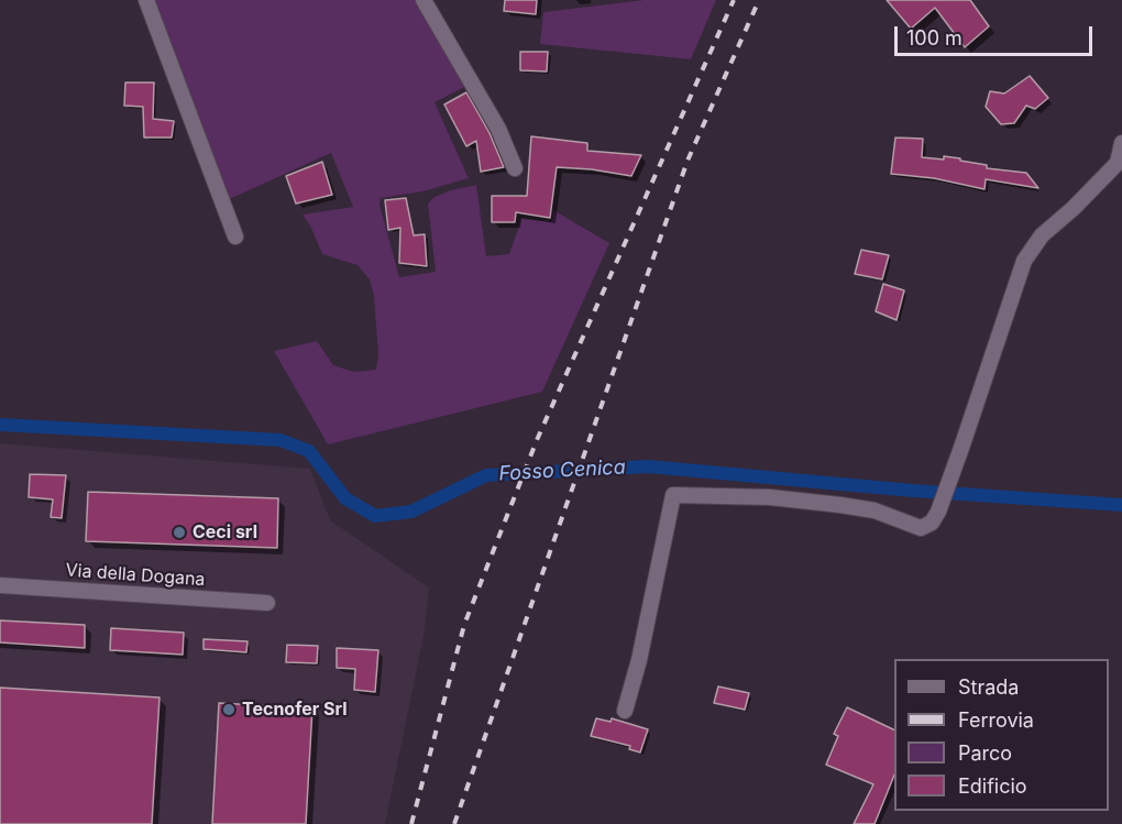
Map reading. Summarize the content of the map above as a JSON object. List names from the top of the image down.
{
  "streets": {
    "street": ["Via della Dogana"]
  },
  "water": ["Fosso Cenica"],
  "places": ["Ceci srl", "Tecnofer Srl"],
  "legend": [
    "Strada",
    "Ferrovia",
    "Parco",
    "Edificio"
  ],
  "scale_bar": "100 m"
}
